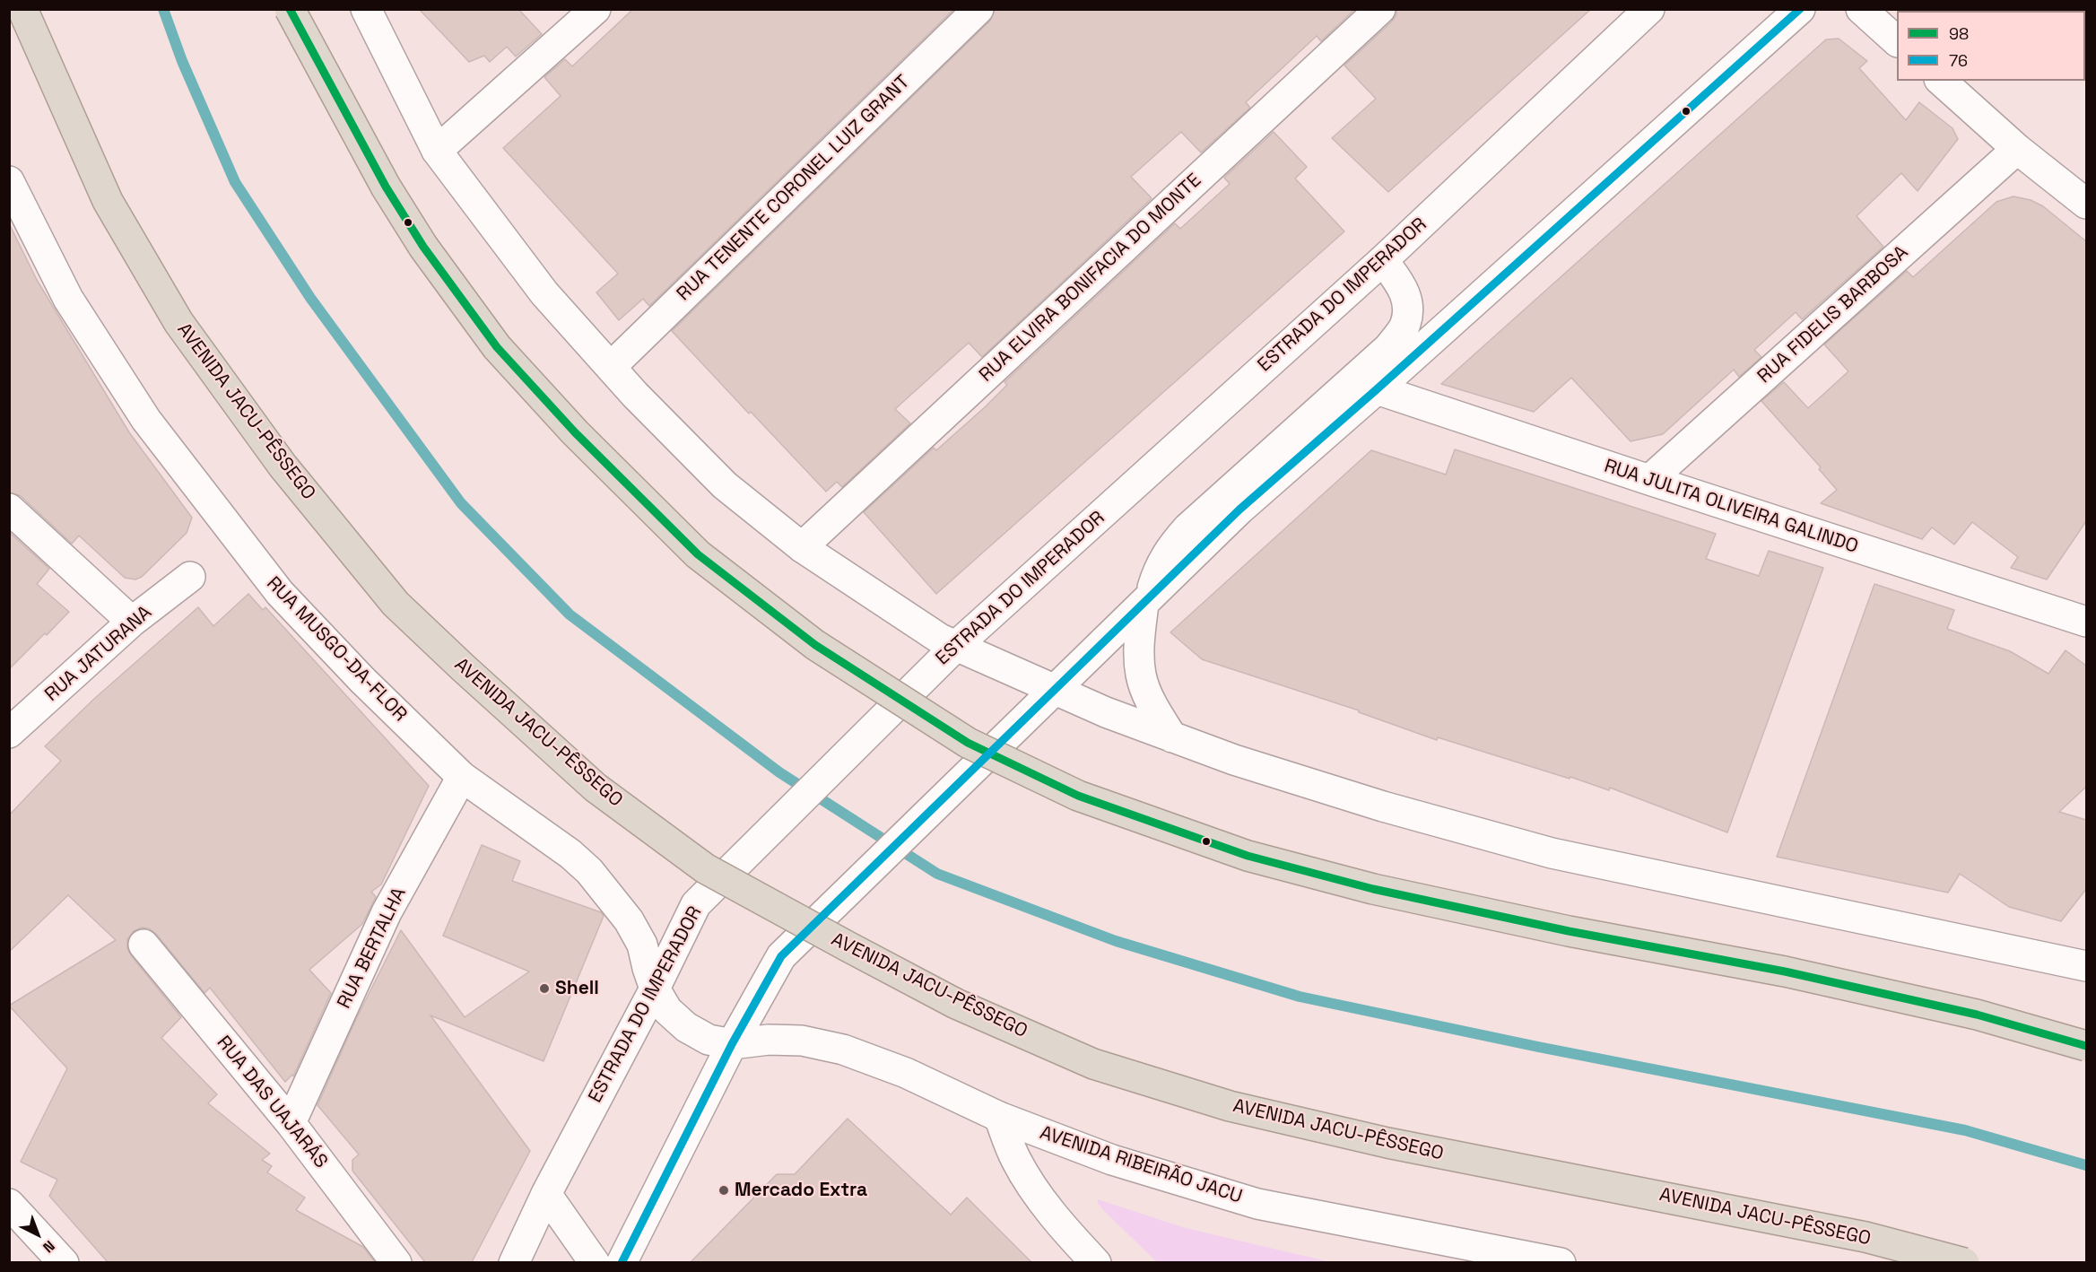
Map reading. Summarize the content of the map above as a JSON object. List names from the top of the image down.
{
  "streets": {
    "highway": ["AVENIDA JACU-PÊSSEGO"],
    "street": [
      "RUA TENENTE CORONEL LUIZ GRANT",
      "RUA ELVIRA BONIFACIA DO MONTE",
      "ESTRADA DO IMPERADOR",
      "RUA FIDELIS BARBOSA",
      "RUA JULITA OLIVEIRA GALINDO",
      "RUA MUSGO-DA-FLOR",
      "RUA JATURANA",
      "RUA BERTALHA",
      "RUA DAS UAJARÁS",
      "AVENIDA RIBEIRÃO JACU"
    ]
  },
  "crossings": [
    ["ESTRADA DO IMPERADOR", "RUA MUSGO-DA-FLOR"],
    ["RUA FIDELIS BARBOSA", "RUA JULITA OLIVEIRA GALINDO"],
    ["RUA MUSGO-DA-FLOR", "RUA BERTALHA"],
    ["RUA MUSGO-DA-FLOR", "AVENIDA RIBEIRÃO JACU"],
    ["RUA BERTALHA", "RUA DAS UAJARÁS"]
  ],
  "places": ["Shell", "Mercado Extra"],
  "lines": ["transit line 98", "transit line 76"],
  "legend": ["98", "76"],
  "north": "bottom right"
}
